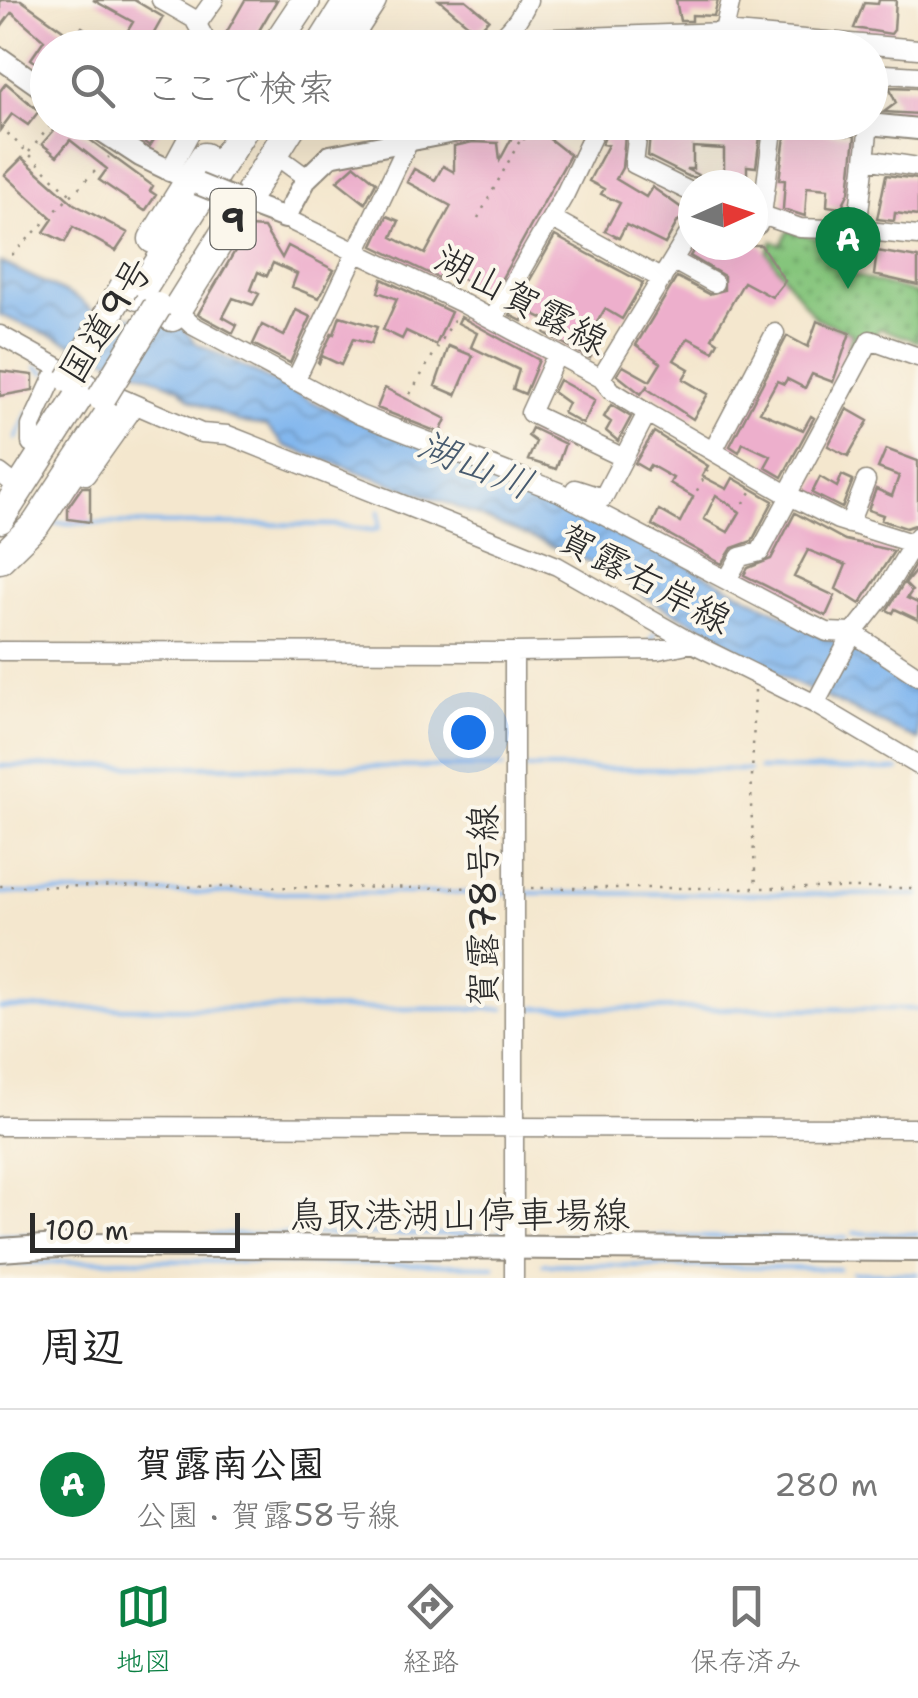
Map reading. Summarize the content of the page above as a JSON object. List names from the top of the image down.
{
  "streets": {
    "highway": ["9", "国道9号"],
    "main road": ["鳥取港湖山停車場線"],
    "street": ["湖山賀露線", "賀露右岸線", "賀露78号線"]
  },
  "crossings": [
    ["9", "湖山賀露線"],
    ["9", "国道9号"],
    ["9", "賀露右岸線"],
    ["国道9号", "賀露右岸線"],
    ["賀露78号線", "鳥取港湖山停車場線"]
  ],
  "water": ["湖山川"],
  "scale_bar": "100 m",
  "north": "right",
  "page": {
    "search": "ここで検索",
    "pins": "A",
    "scale": "100 m",
    "heading": "周辺",
    "list": [
      {
        "mark": "A",
        "name": "賀露南公園",
        "note": "公園 · 賀露58号線",
        "value": "280 m"
      }
    ],
    "nav": ["地図", "経路", "保存済み"]
  }
}
